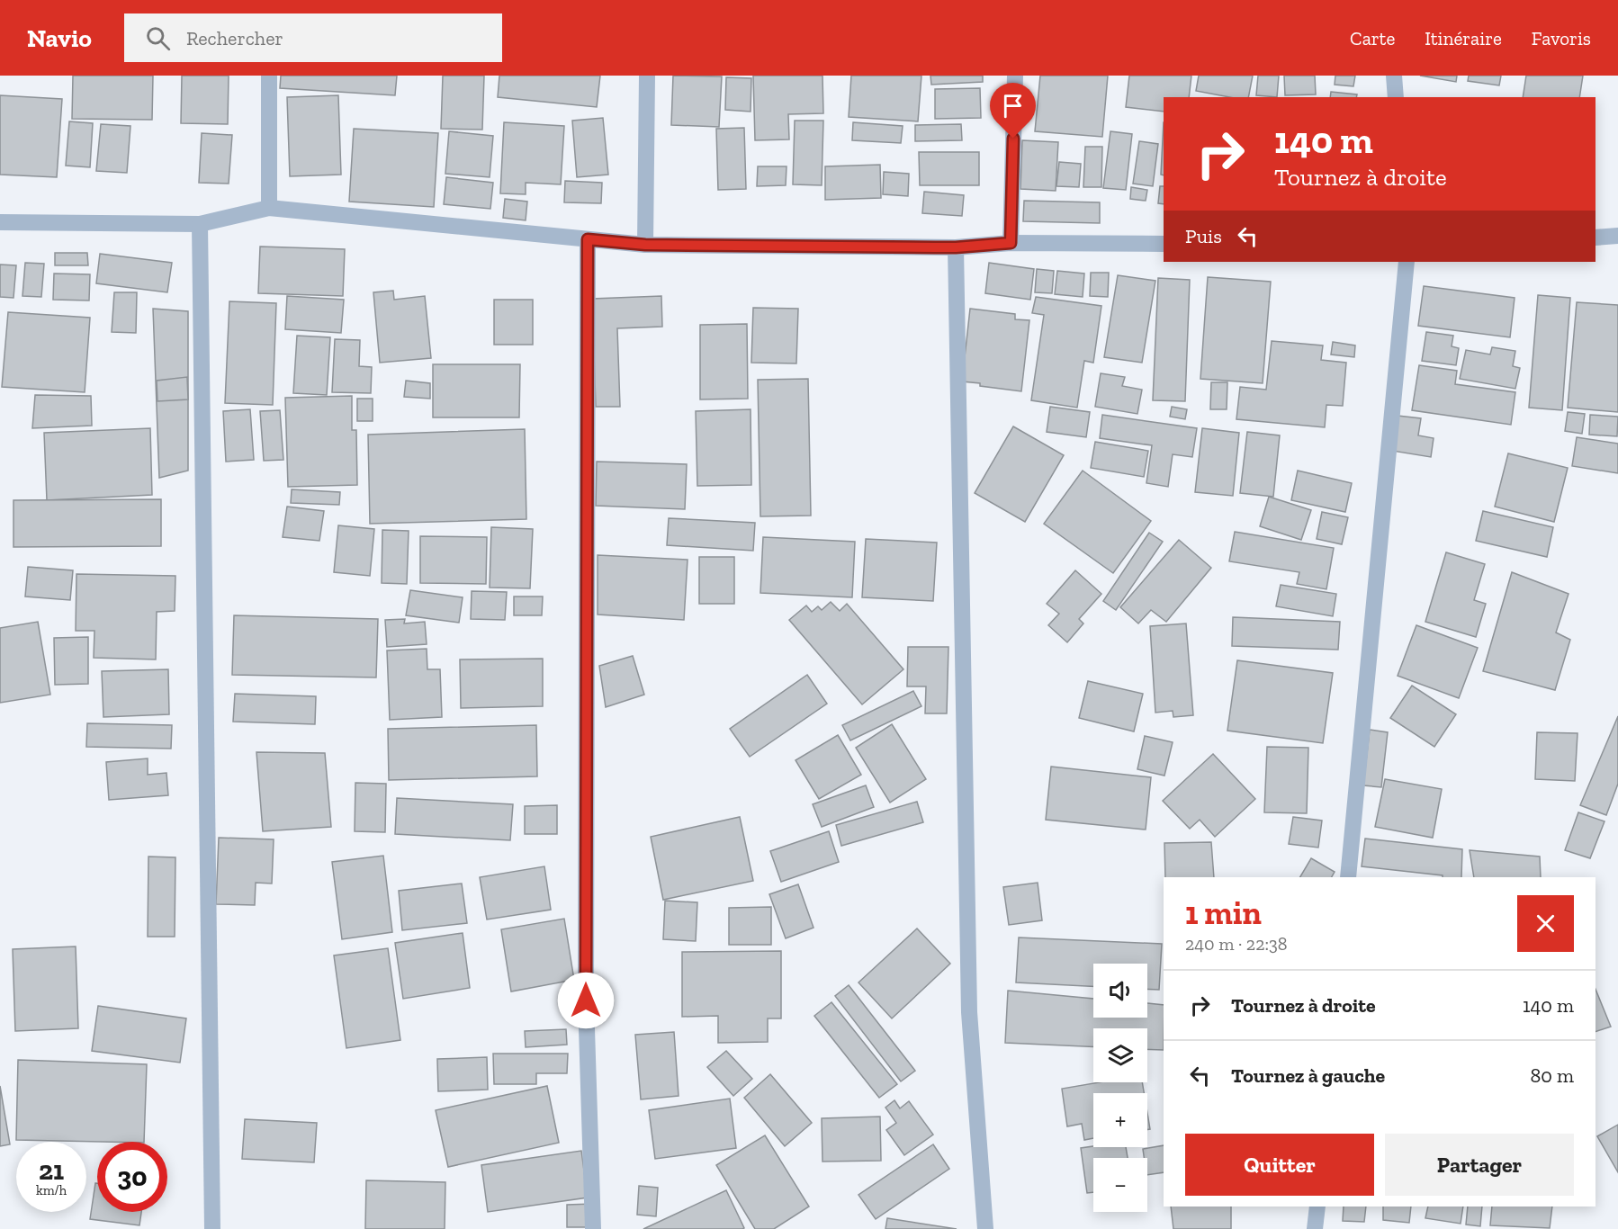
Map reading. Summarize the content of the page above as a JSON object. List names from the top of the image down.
{
  "page": {
    "header": "Navio",
    "search": "Rechercher",
    "nav": ["Carte", "Itinéraire", "Favoris"],
    "turn": ["140 m", "Tournez à droite"],
    "then": "Puis",
    "heading": ["1 min", "240 m · 22:38"],
    "map_buttons": ["+", "−"],
    "list": [
      {
        "name": "Tournez à droite",
        "value": "140 m"
      },
      {
        "name": "Tournez à gauche",
        "value": "80 m"
      }
    ],
    "buttons": ["Quitter", "Partager"],
    "speed": "21 km/h",
    "limit": "30"
  }
}
